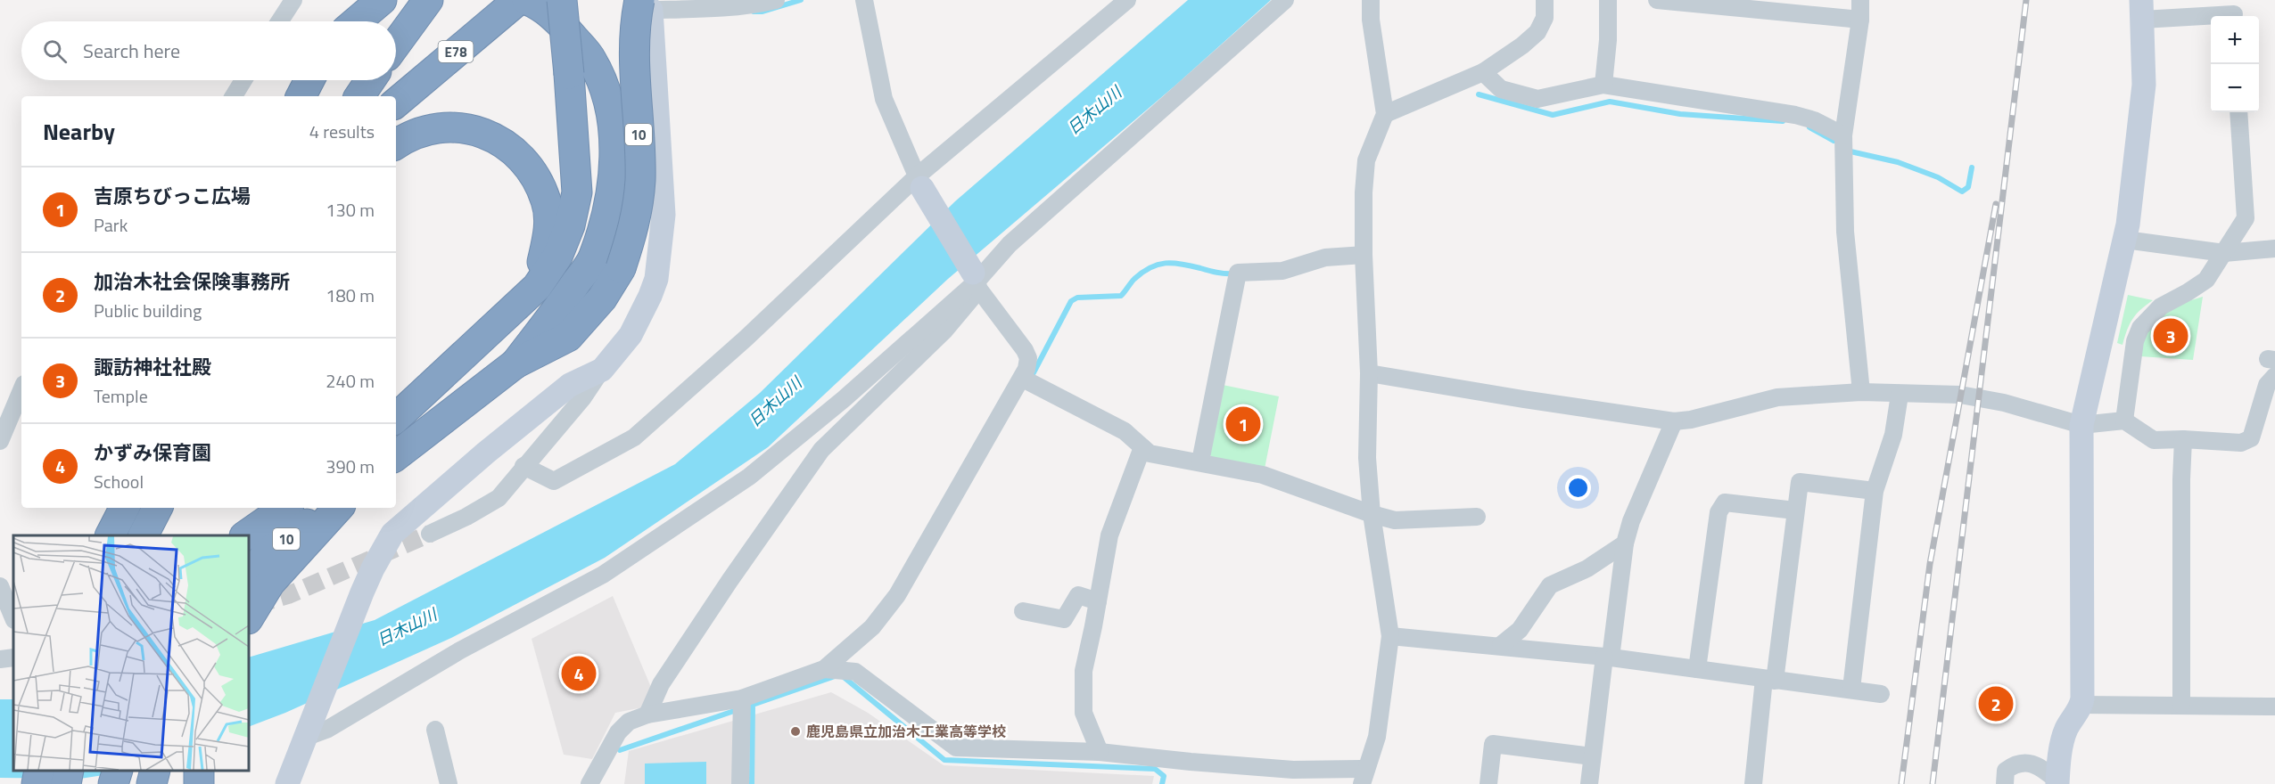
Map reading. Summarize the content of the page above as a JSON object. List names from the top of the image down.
{
  "streets": {
    "highway": ["E78", "10"]
  },
  "water": ["日木山川"],
  "places": ["鹿児島県立加治木工業高等学校"],
  "page": {
    "map_buttons": ["+", "−"],
    "search": "Search here",
    "heading": ["Nearby", "4 results"],
    "list": [
      {
        "mark": "1",
        "name": "吉原ちびっこ広場",
        "note": "Park",
        "value": "130 m"
      },
      {
        "mark": "2",
        "name": "加治木社会保険事務所",
        "note": "Public building",
        "value": "180 m"
      },
      {
        "mark": "3",
        "name": "諏訪神社社殿",
        "note": "Temple",
        "value": "240 m"
      },
      {
        "mark": "4",
        "name": "かずみ保育園",
        "note": "School",
        "value": "390 m"
      }
    ],
    "pins": [
      "3",
      "1",
      "4",
      "2"
    ]
  }
}
